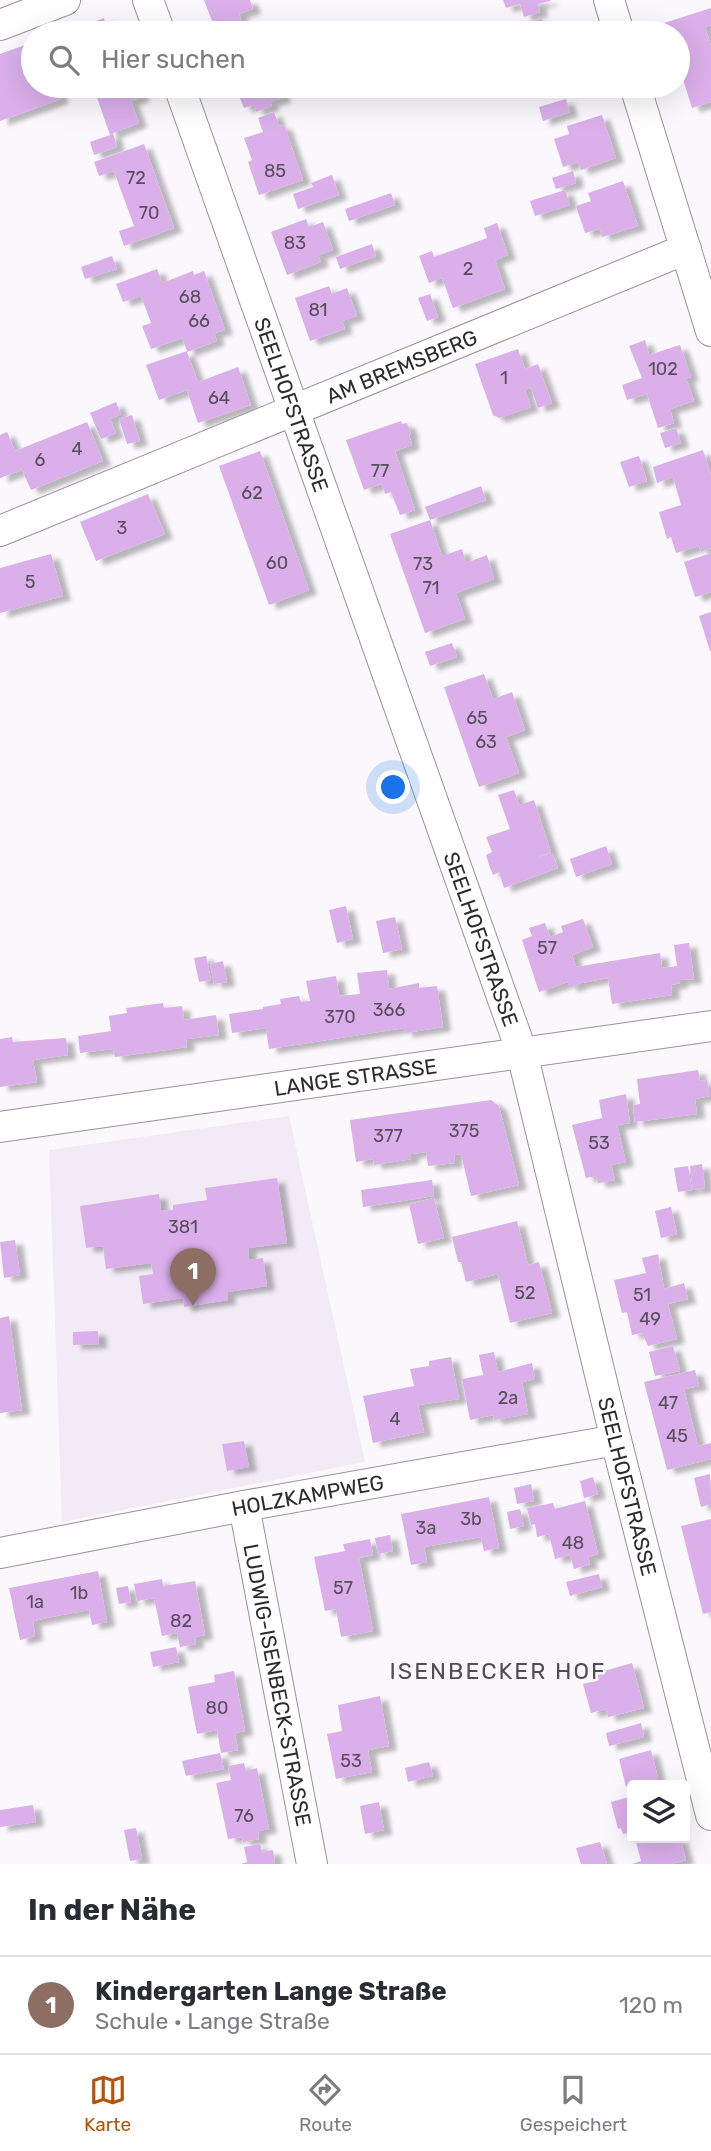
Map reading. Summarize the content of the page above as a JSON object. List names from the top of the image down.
{
  "streets": {
    "street": [
      "AM BREMSBERG",
      "SEELHOFSTRASSE",
      "LANGE STRASSE",
      "HOLZKAMPWEG",
      "LUDWIG-ISENBECK-STRASSE"
    ]
  },
  "crossings": [
    ["AM BREMSBERG", "SEELHOFSTRASSE"],
    ["SEELHOFSTRASSE", "LANGE STRASSE"],
    ["SEELHOFSTRASSE", "HOLZKAMPWEG"],
    ["HOLZKAMPWEG", "LUDWIG-ISENBECK-STRASSE"]
  ],
  "districts": ["ISENBECKER HOF"],
  "house_numbers": [
    "85",
    "72",
    "70",
    "83",
    "2",
    "68",
    "81",
    "66",
    "102",
    "1",
    "64",
    "4",
    "6",
    "77",
    "62",
    "3",
    "60",
    "73",
    "5",
    "71",
    "65",
    "63",
    "57",
    "366",
    "370",
    "375",
    "377",
    "53",
    "381",
    "52",
    "51",
    "49",
    "2a",
    "47",
    "4",
    "45",
    "3b",
    "3a",
    "48",
    "57",
    "1b",
    "1a",
    "82",
    "80",
    "53",
    "76"
  ],
  "page": {
    "search": "Hier suchen",
    "pins": "1",
    "heading": "In der Nähe",
    "list": [
      {
        "mark": "1",
        "name": "Kindergarten Lange Straße",
        "note": "Schule · Lange Straße",
        "value": "120 m"
      }
    ],
    "nav": ["Karte", "Route", "Gespeichert"]
  }
}
